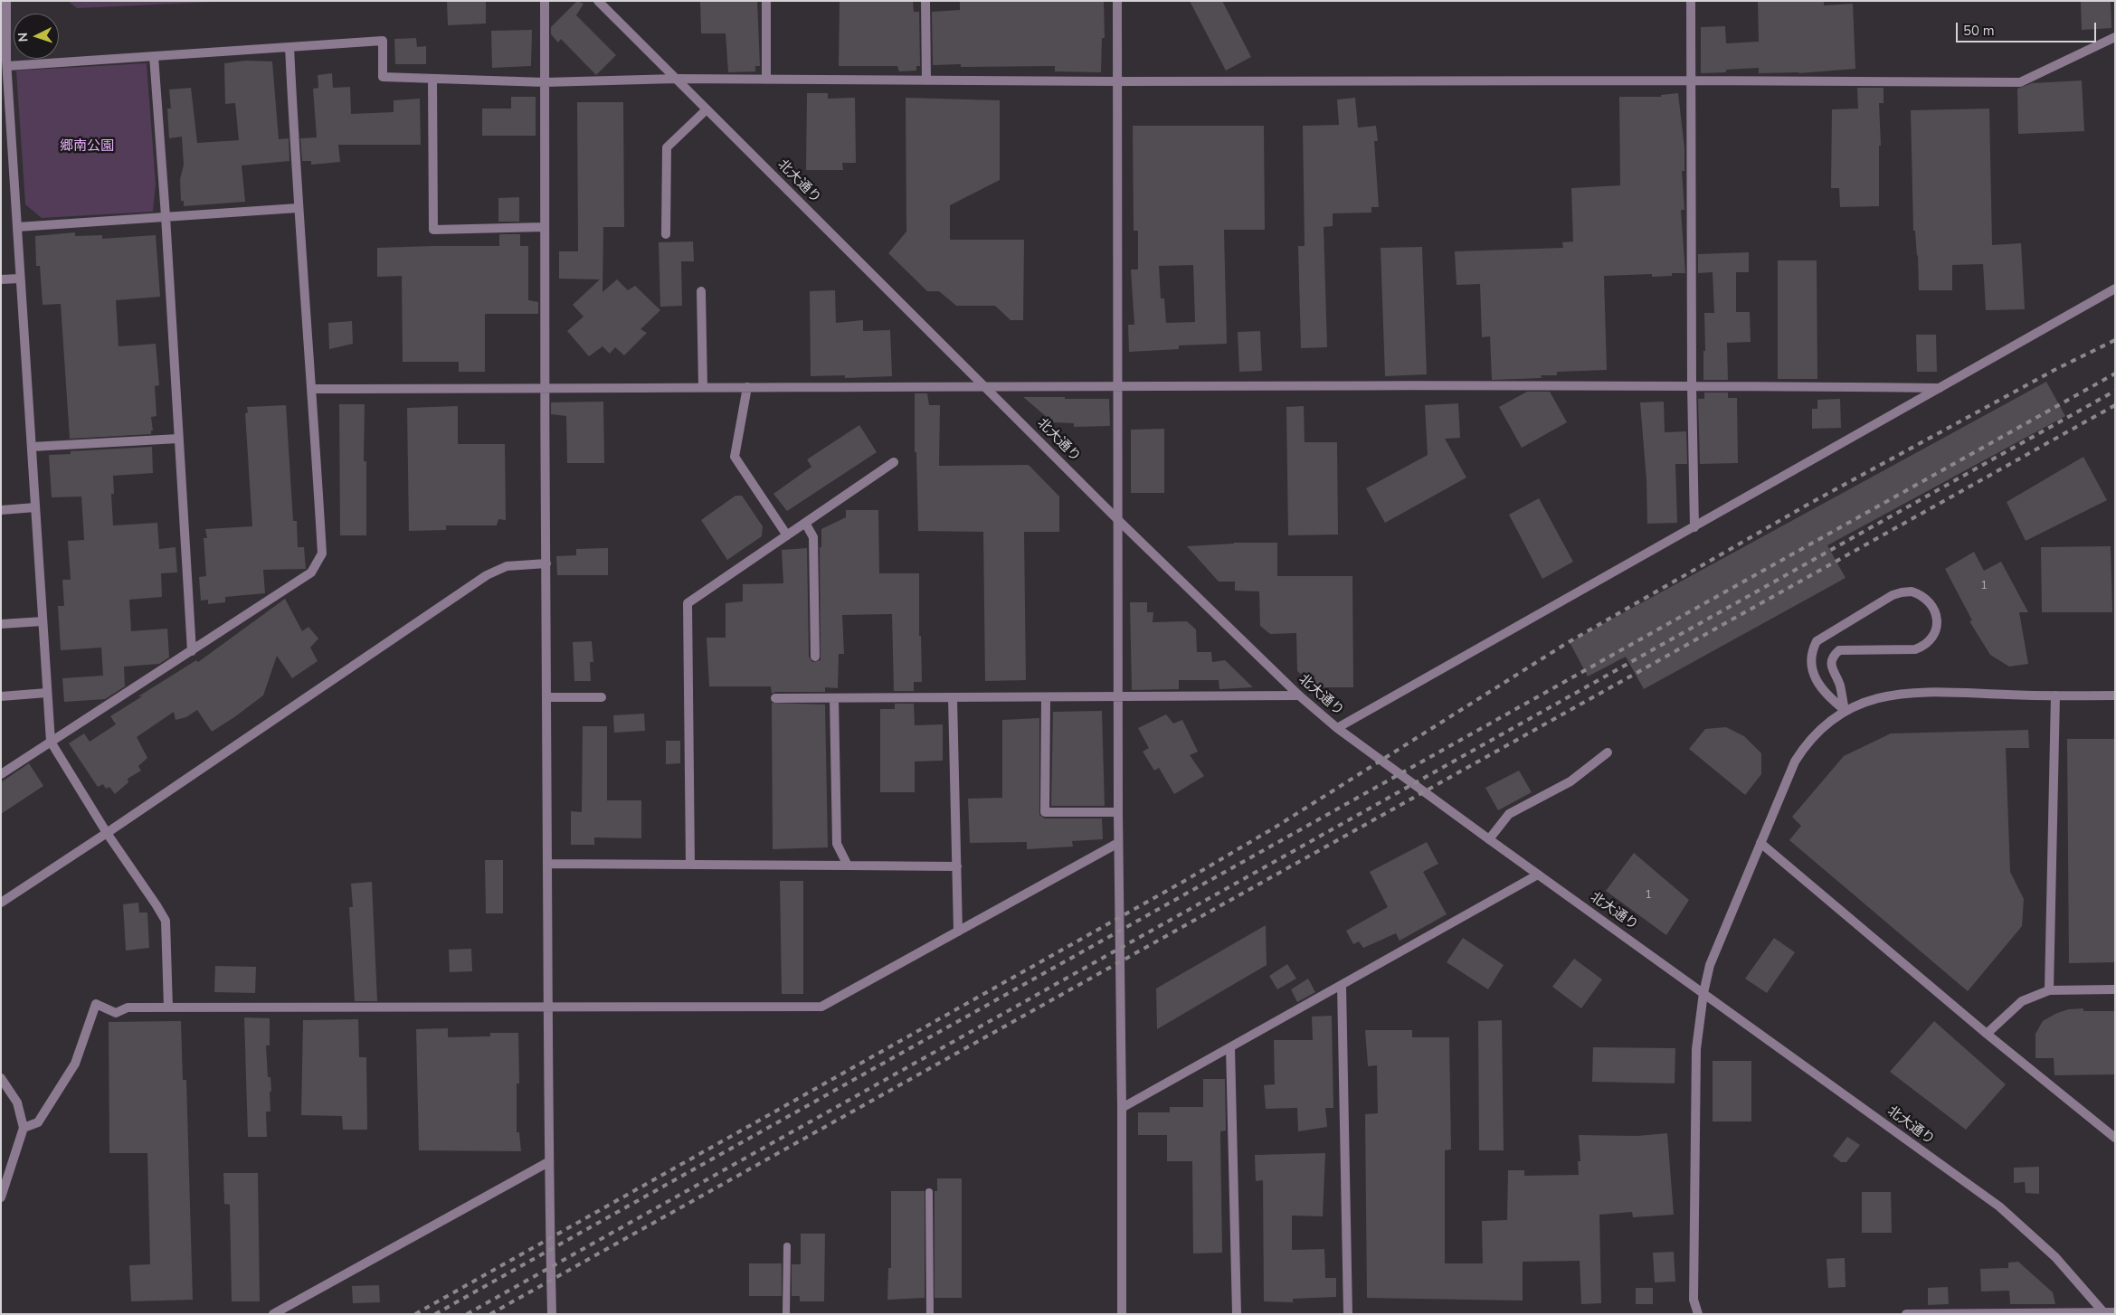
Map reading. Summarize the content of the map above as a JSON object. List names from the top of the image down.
{
  "streets": {
    "street": ["北大通り"]
  },
  "parks": ["郷南公園"],
  "house_numbers": ["1", "1"],
  "scale_bar": "50 m",
  "north": "left"
}
